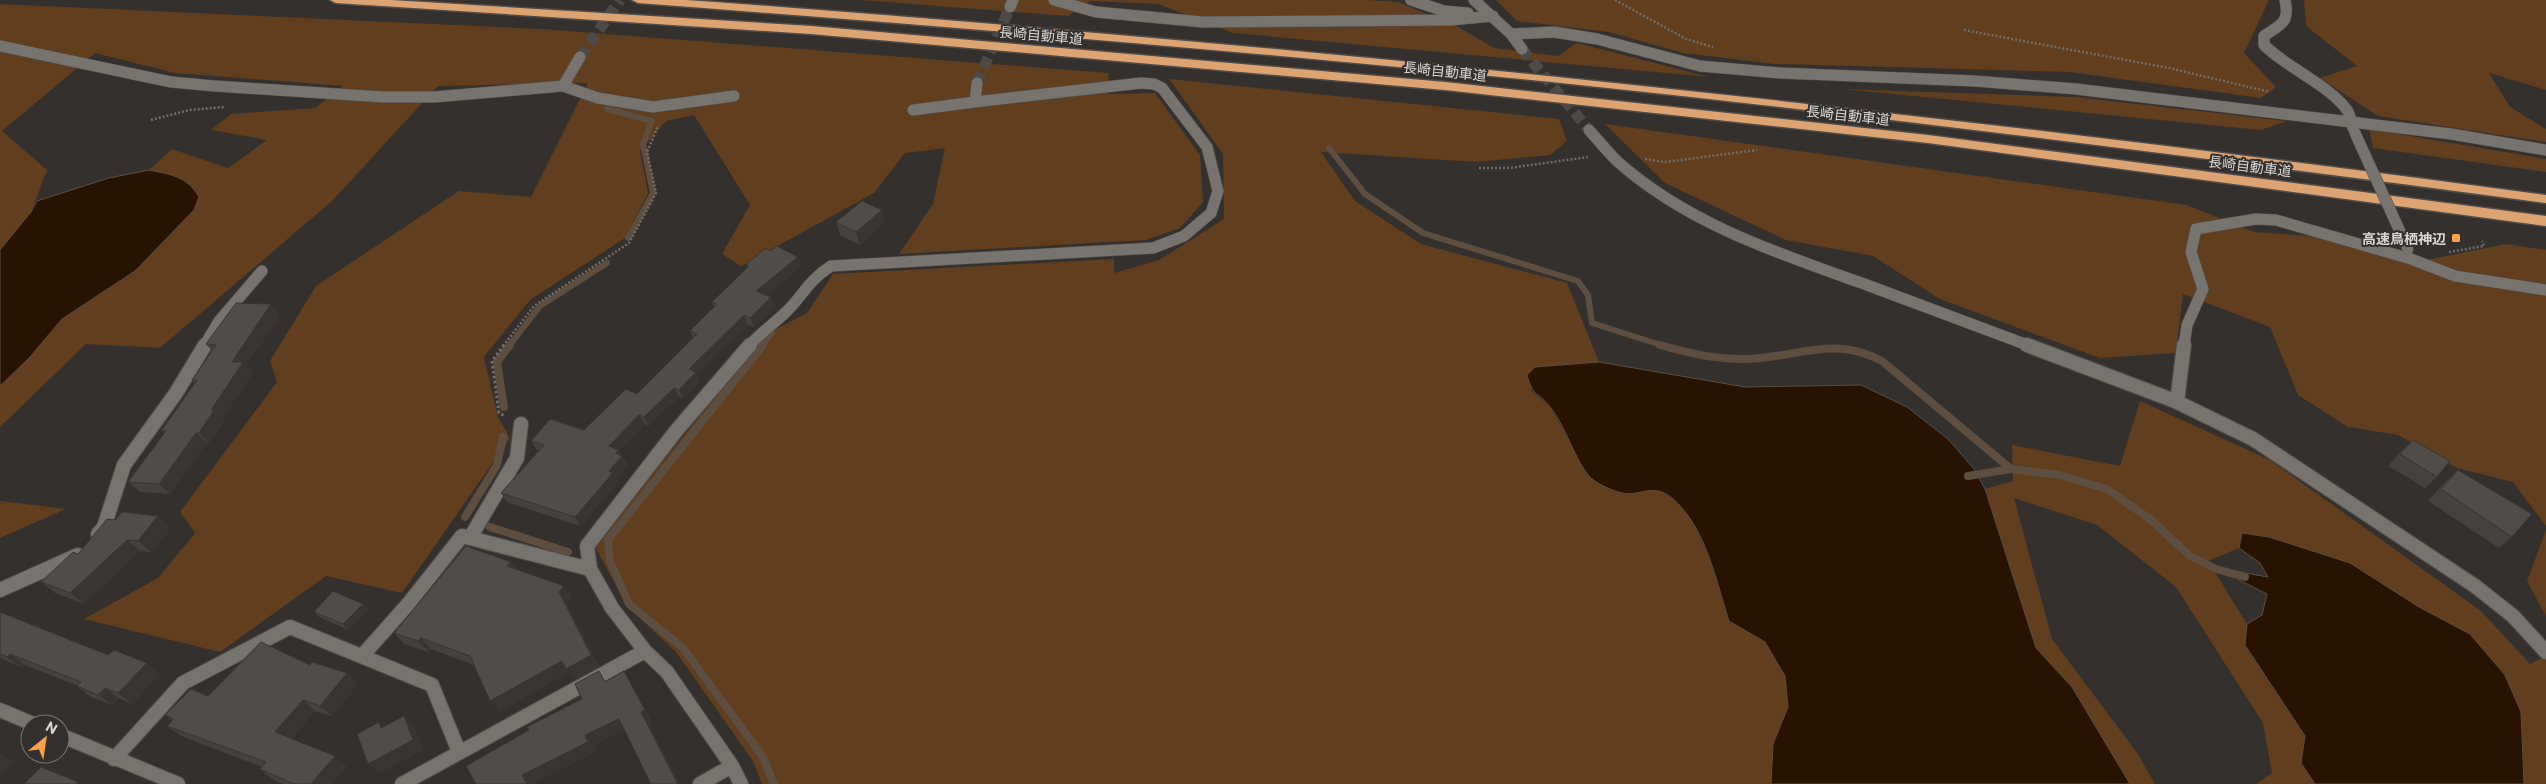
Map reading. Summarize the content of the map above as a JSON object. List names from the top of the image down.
{
  "streets": {
    "highway": ["長崎自動車道"]
  },
  "places": {
    "transit": ["高速鳥栖神辺"]
  },
  "north": "top right"
}
